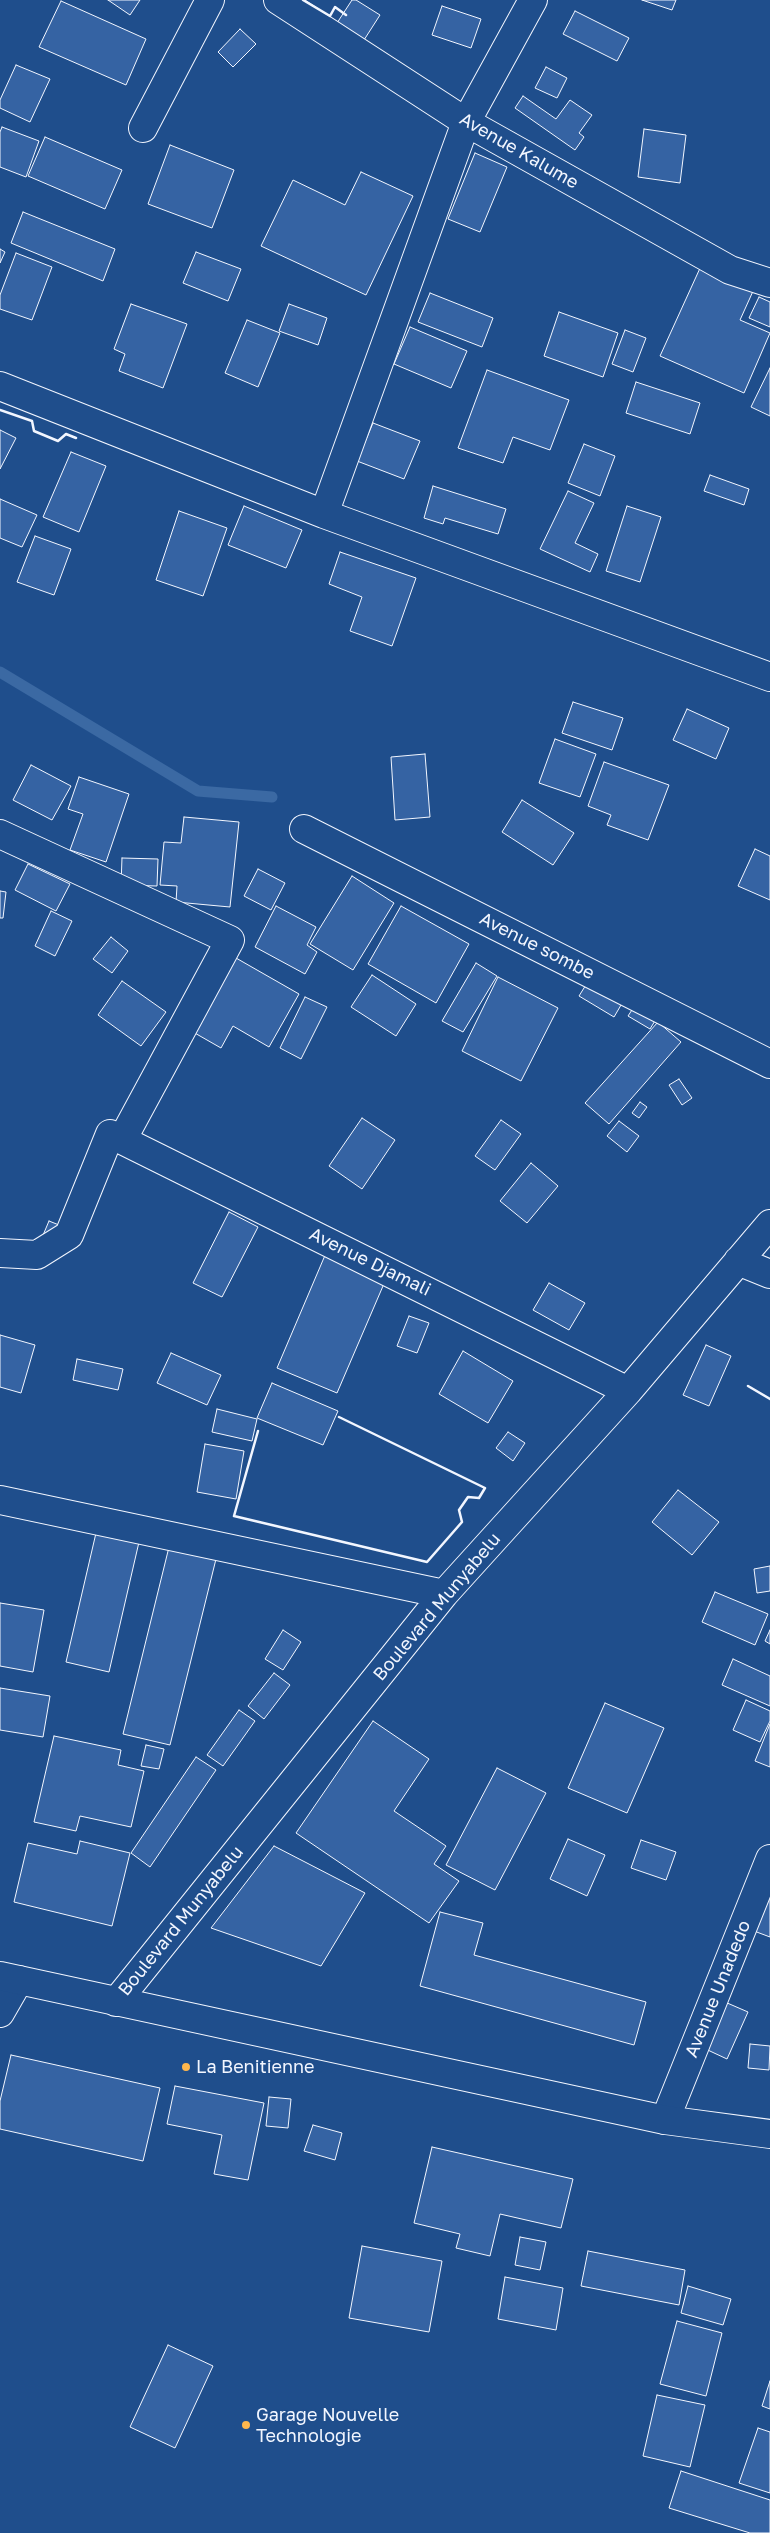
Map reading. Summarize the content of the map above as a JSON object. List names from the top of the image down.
{
  "streets": {
    "main road": [
      "Avenue Kalume",
      "Avenue sombe",
      "Avenue Djamali",
      "Boulevard Munyabelu",
      "Avenue Unadedo"
    ]
  },
  "crossings": [
    ["Avenue Djamali", "Boulevard Munyabelu"]
  ],
  "places": ["La Benitienne", "Garage Nouvelle Technologie"]
}
